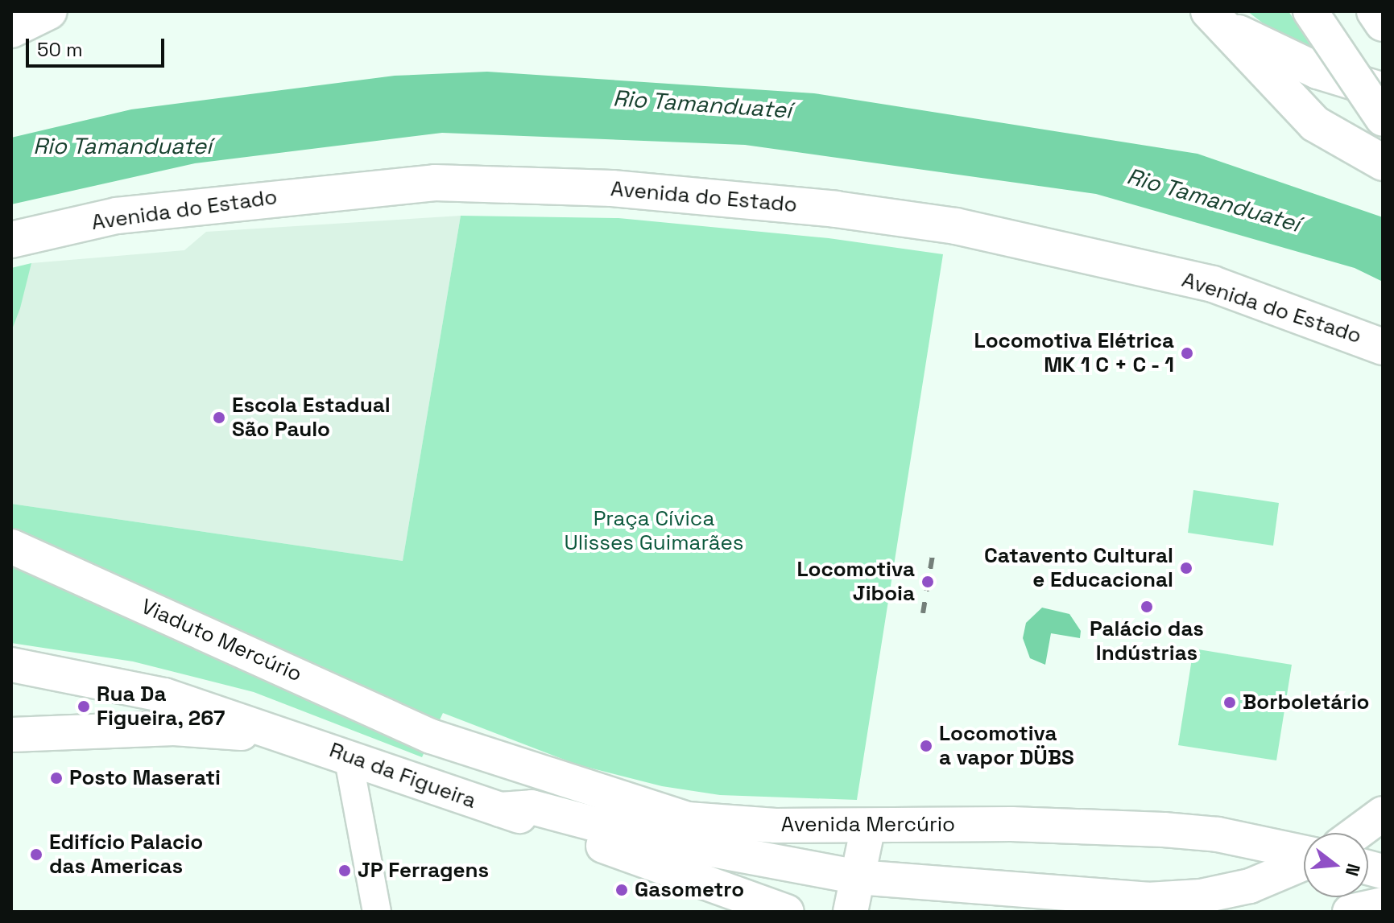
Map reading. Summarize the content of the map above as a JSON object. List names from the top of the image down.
{
  "streets": {
    "highway": ["Avenida do Estado"],
    "main road": ["Viaduto Mercúrio", "Rua da Figueira", "Avenida Mercúrio"]
  },
  "crossings": [
    ["Viaduto Mercúrio", "Avenida Mercúrio"]
  ],
  "water": ["Rio Tamanduateí"],
  "parks": ["Praça Cívica Ulisses Guimarães"],
  "places": [
    "Locomotiva Elétrica MK 1 C + C - 1",
    "Escola Estadual São Paulo",
    "Catavento Cultural e Educacional",
    "Locomotiva Jiboia",
    "Palácio das Indústrias",
    "Borboletário",
    "Rua Da Figueira, 267",
    "Locomotiva a vapor DÜBS",
    "Posto Maserati",
    "Edifício Palacio das Americas",
    "JP Ferragens",
    "Gasometro"
  ],
  "scale_bar": "50 m",
  "north": "right"
}
